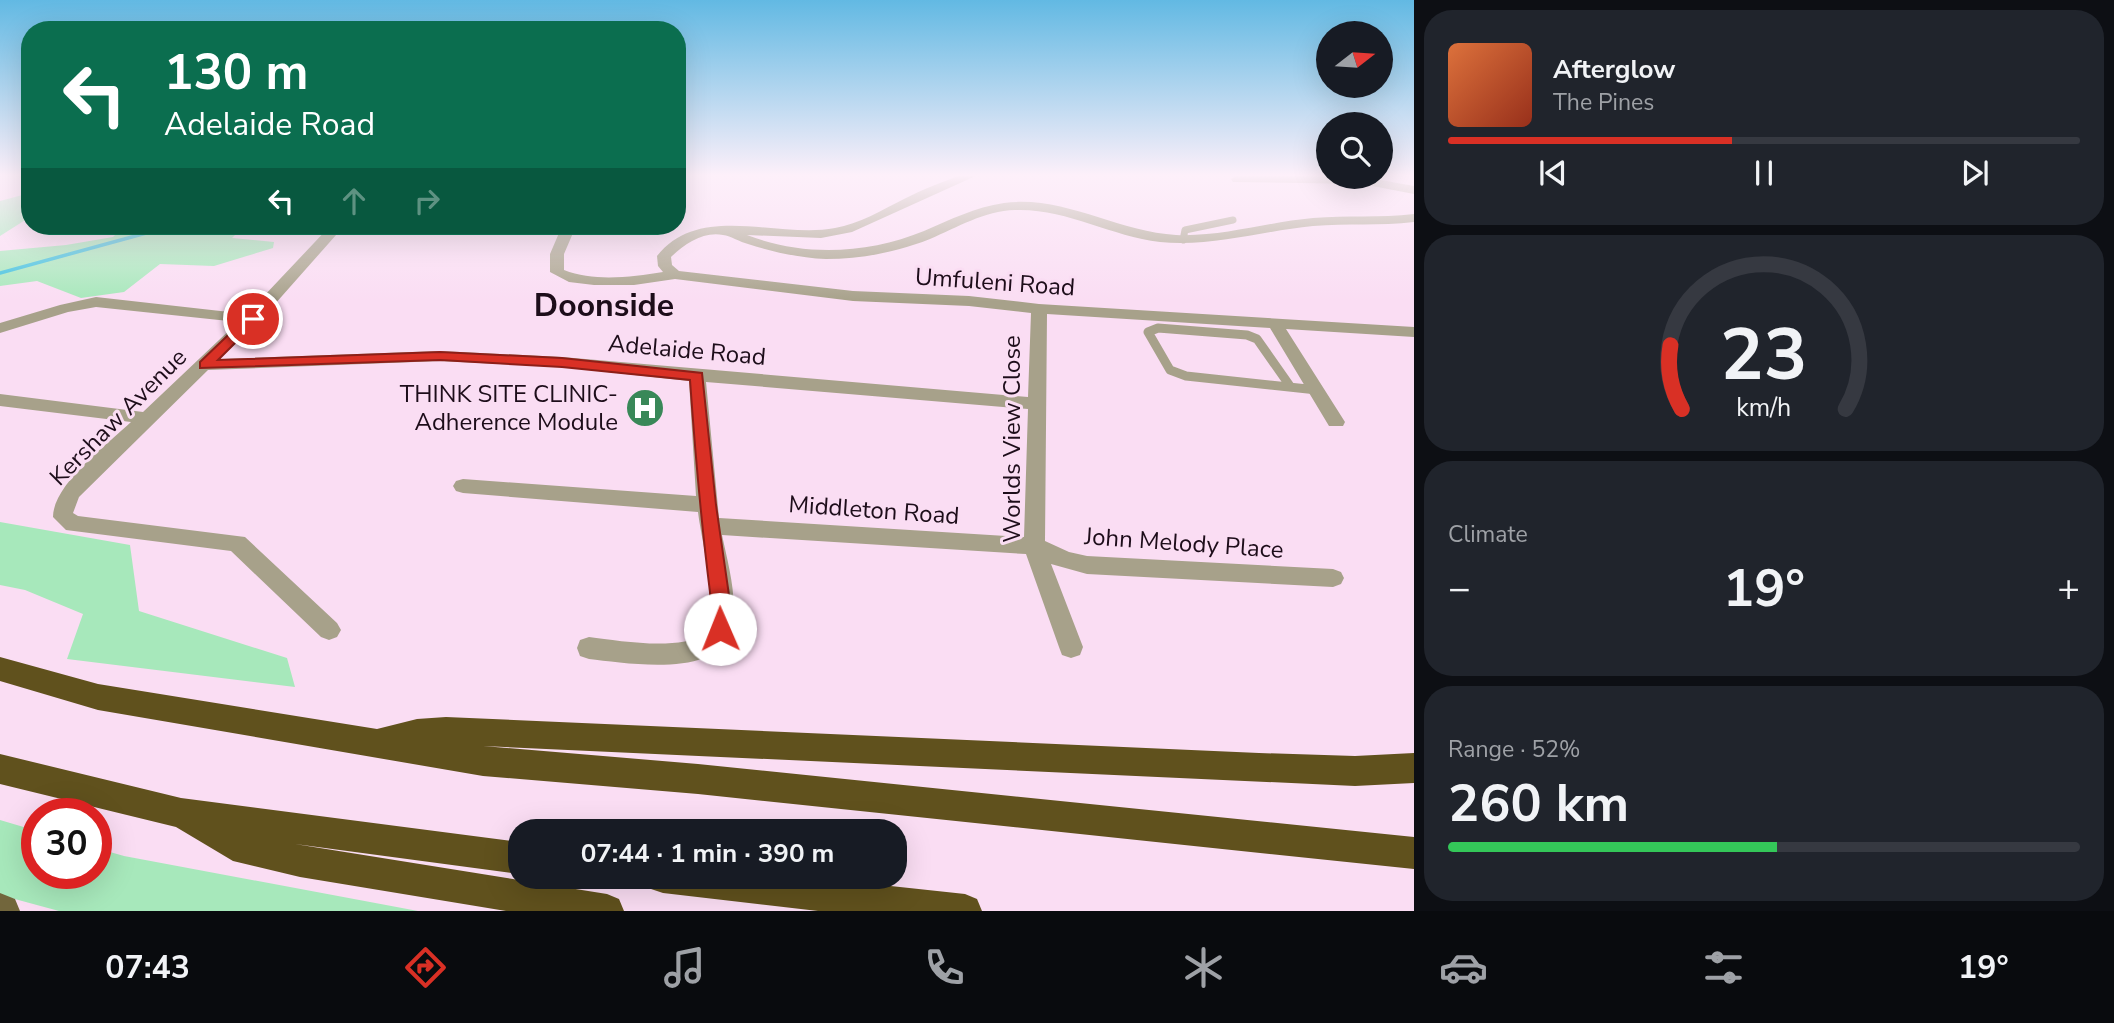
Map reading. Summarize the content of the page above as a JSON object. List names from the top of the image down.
{
  "streets": {
    "street": [
      "Umfuleni Road",
      "Adelaide Road",
      "Kershaw Avenue",
      "Worlds View Close",
      "Middleton Road",
      "John Melody Place"
    ]
  },
  "crossings": [
    ["Umfuleni Road", "Worlds View Close"],
    ["Adelaide Road", "Kershaw Avenue"],
    ["Adelaide Road", "Worlds View Close"],
    ["Worlds View Close", "Middleton Road"],
    ["Worlds View Close", "John Melody Place"],
    ["Middleton Road", "John Melody Place"]
  ],
  "districts": ["Doonside"],
  "places": {
    "hospital": ["THINK SITE CLINIC- Adherence Module"]
  },
  "north": "right",
  "page": {
    "turn": ["130 m", "Adelaide Road"],
    "song": ["Afterglow", "The Pines"],
    "tile": [
      "Climate",
      ["Range · 52%", "260 km"]
    ],
    "heat": ["−", "19°", "+"],
    "limit": "30",
    "trip": "07:44 · 1 min · 390 m",
    "tabs": ["07:43", "19°"],
    "gauge": ["23", "km/h"]
  }
}
